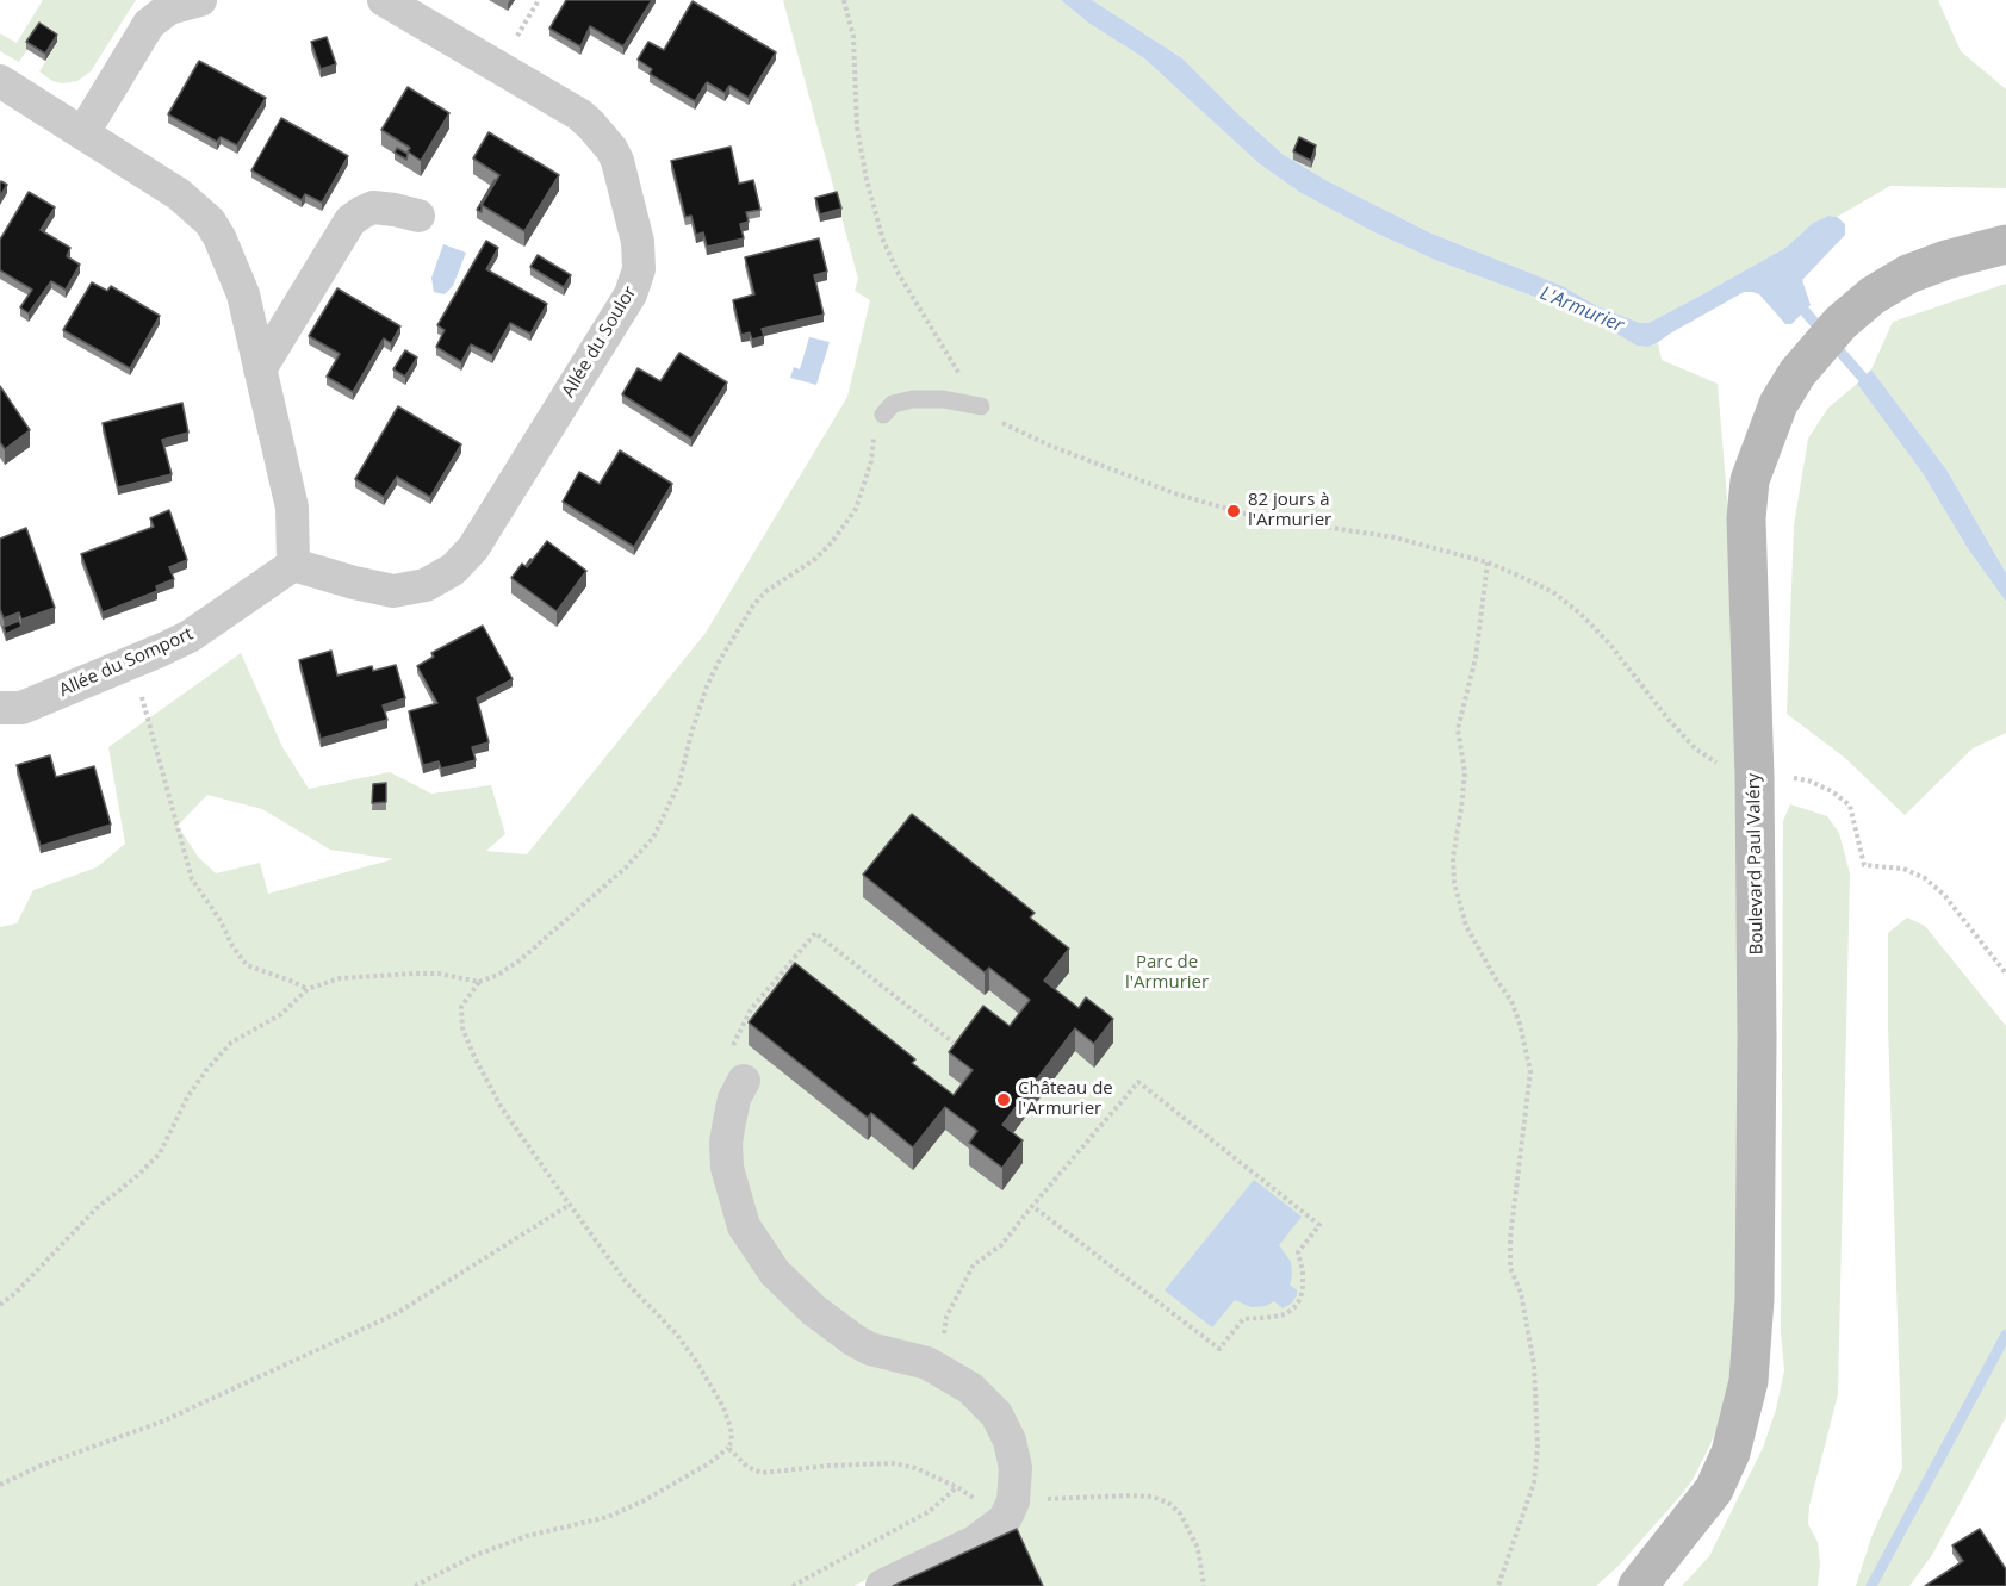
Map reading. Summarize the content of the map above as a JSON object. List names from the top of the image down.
{
  "streets": {
    "street": ["Allée du Soulor", "Allée du Somport", "Boulevard Paul Valéry"]
  },
  "crossings": [
    ["Allée du Soulor", "Allée du Somport"]
  ],
  "water": ["L'Armurier"],
  "parks": ["Parc de l'Armurier"],
  "places": ["82 jours à l'Armurier", "Château de l'Armurier"]
}
